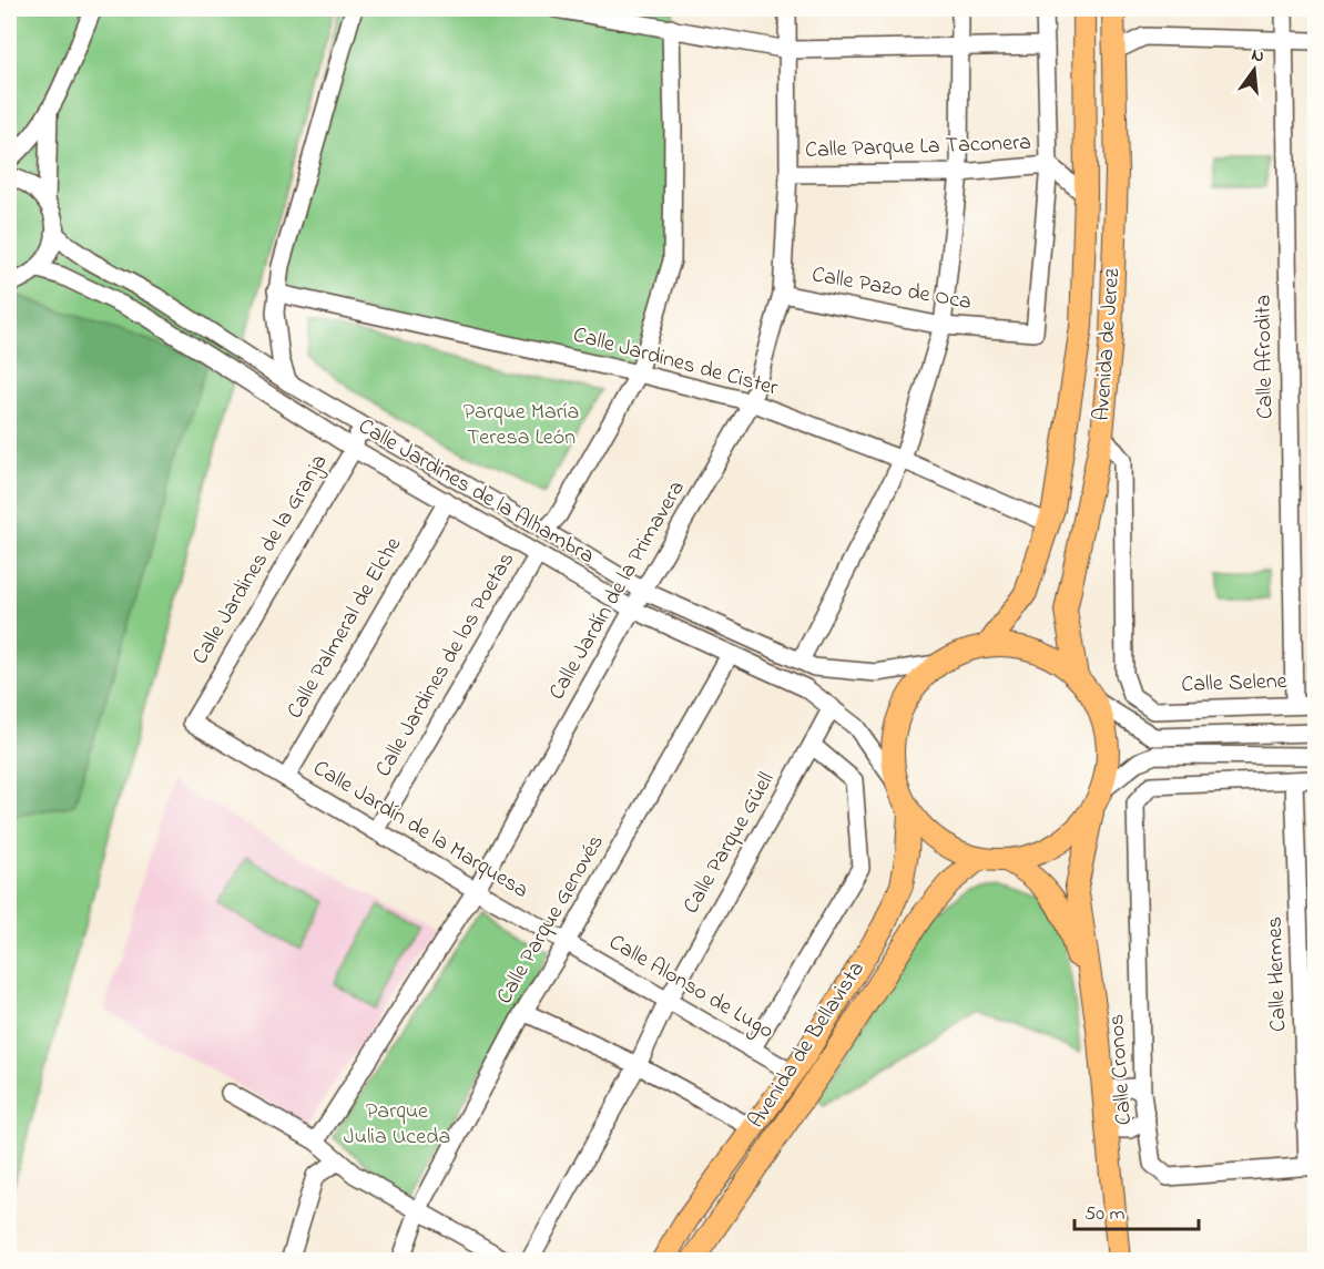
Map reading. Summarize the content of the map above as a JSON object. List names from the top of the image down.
{
  "streets": {
    "main road": ["Avenida de Jerez", "Avenida de Bellavista"],
    "street": [
      "Calle Parque La Taconera",
      "Calle Pazo de Oca",
      "Calle Afrodita",
      "Calle Jardines de Cister",
      "Calle Jardines de la Alhambra",
      "Calle Jardines de la Granja",
      "Calle Jardín de la Primavera",
      "Calle Palmeral de Elche",
      "Calle Jardines de los Poetas",
      "Calle Selene",
      "Calle Jardín de la Marquesa",
      "Calle Parque Güell",
      "Calle Parque Genovés",
      "Calle Hermes",
      "Calle Alonso de Lugo",
      "Calle Cronos"
    ]
  },
  "crossings": [
    ["Calle Parque La Taconera", "Calle Pazo de Oca"],
    ["Calle Parque La Taconera", "Calle Jardín de la Primavera"],
    ["Calle Pazo de Oca", "Calle Jardín de la Primavera"],
    ["Avenida de Jerez", "Calle Jardines de Cister"],
    ["Avenida de Jerez", "Calle Jardines de la Alhambra"],
    ["Avenida de Jerez", "Calle Selene"],
    ["Avenida de Jerez", "Avenida de Bellavista"],
    ["Calle Afrodita", "Calle Selene"],
    ["Calle Jardines de Cister", "Calle Jardín de la Primavera"],
    ["Calle Jardines de la Alhambra", "Calle Jardines de la Granja"],
    ["Calle Jardines de la Alhambra", "Calle Jardín de la Primavera"],
    ["Calle Jardines de la Alhambra", "Calle Palmeral de Elche"],
    ["Calle Jardines de la Alhambra", "Calle Jardines de los Poetas"],
    ["Calle Jardines de la Alhambra", "Calle Parque Güell"],
    ["Calle Jardines de la Alhambra", "Calle Parque Genovés"],
    ["Calle Jardines de la Alhambra", "Avenida de Bellavista"],
    ["Calle Jardines de la Granja", "Calle Jardín de la Marquesa"],
    ["Calle Jardín de la Primavera", "Calle Jardín de la Marquesa"],
    ["Calle Palmeral de Elche", "Calle Jardín de la Marquesa"],
    ["Calle Jardines de los Poetas", "Calle Jardín de la Marquesa"],
    ["Calle Jardín de la Marquesa", "Calle Parque Genovés"],
    ["Calle Jardín de la Marquesa", "Calle Alonso de Lugo"],
    ["Calle Parque Güell", "Calle Alonso de Lugo"],
    ["Calle Parque Güell", "Avenida de Bellavista"],
    ["Calle Parque Genovés", "Calle Alonso de Lugo"],
    ["Calle Hermes", "Calle Cronos"],
    ["Calle Alonso de Lugo", "Avenida de Bellavista"]
  ],
  "parks": ["Parque María Teresa León", "Parque Julia Uceda"],
  "scale_bar": "50 m",
  "north": "top"
}
